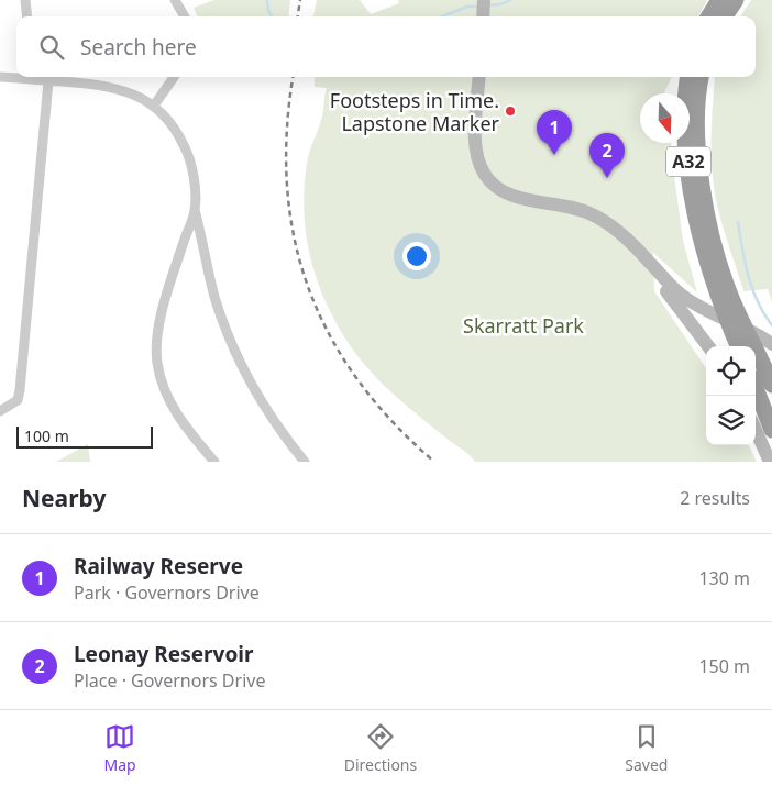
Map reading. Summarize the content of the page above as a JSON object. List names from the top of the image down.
{
  "streets": {
    "highway": ["A32"]
  },
  "parks": ["Skarratt Park"],
  "places": ["Footsteps in Time. Lapstone Marker"],
  "scale_bar": "100 m",
  "north": "bottom",
  "page": {
    "search": "Search here",
    "pins": ["1", "2"],
    "scale": "100 m",
    "heading": ["Nearby", "2 results"],
    "list": [
      {
        "mark": "1",
        "name": "Railway Reserve",
        "note": "Park · Governors Drive",
        "value": "130 m"
      },
      {
        "mark": "2",
        "name": "Leonay Reservoir",
        "note": "Place · Governors Drive",
        "value": "150 m"
      }
    ],
    "nav": ["Map", "Directions", "Saved"]
  }
}
